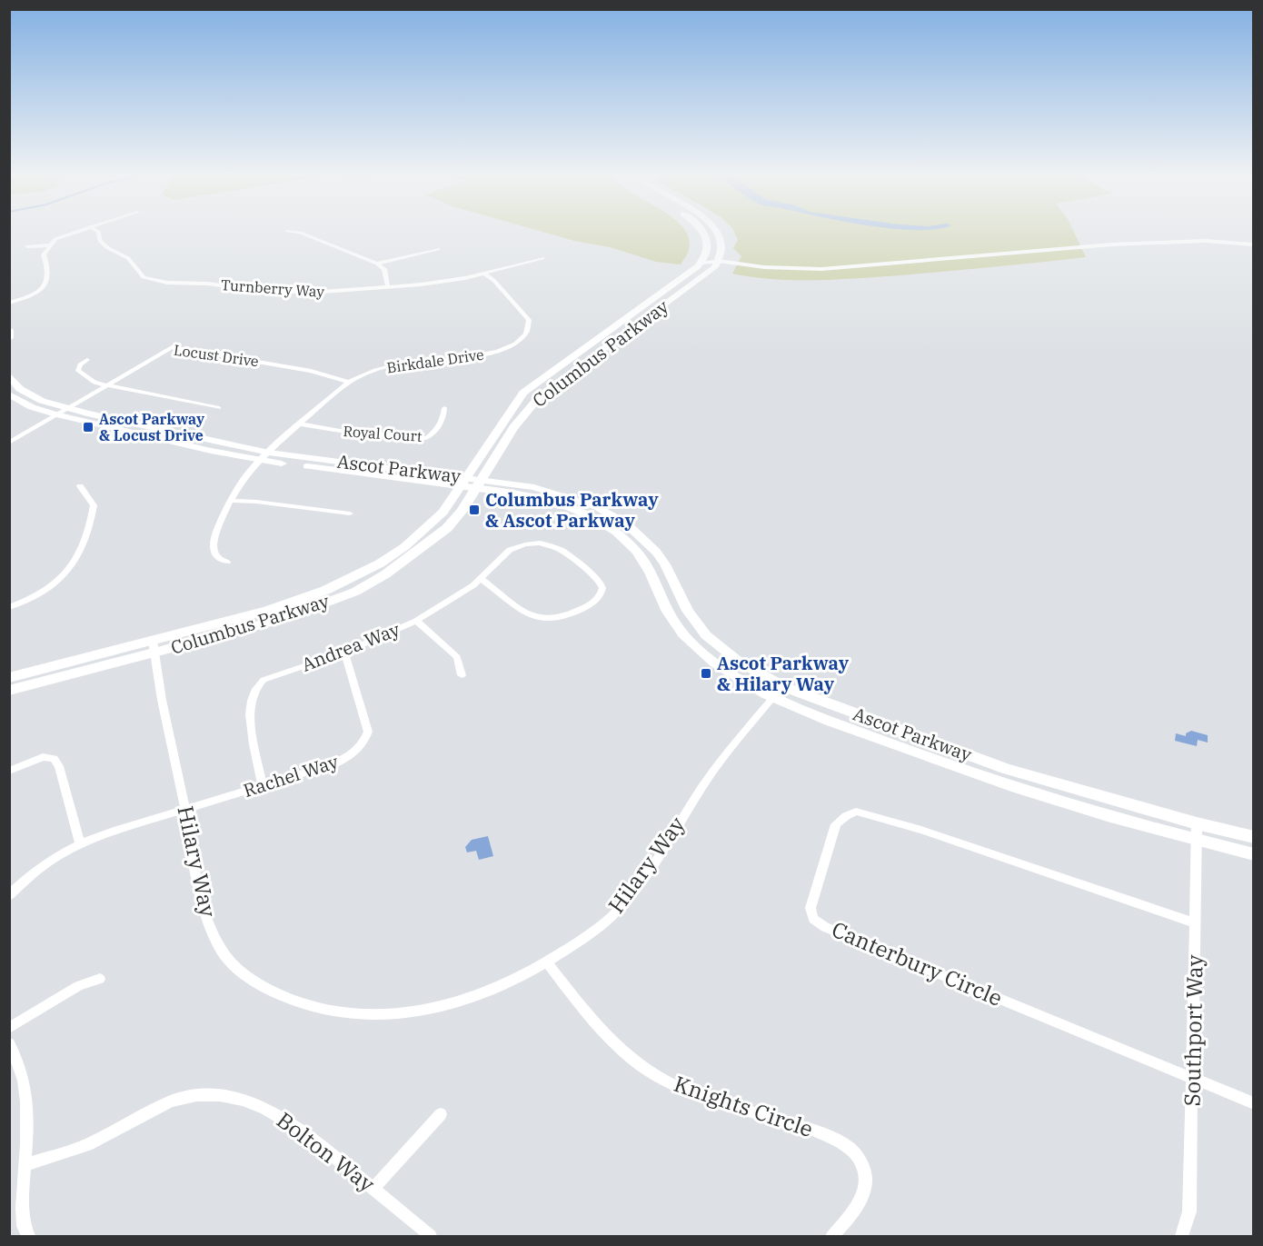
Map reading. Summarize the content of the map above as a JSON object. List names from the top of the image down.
{
  "streets": {
    "main road": ["Columbus Parkway", "Ascot Parkway"],
    "street": [
      "Turnberry Way",
      "Locust Drive",
      "Birkdale Drive",
      "Royal Court",
      "Andrea Way",
      "Rachel Way",
      "Hilary Way",
      "Canterbury Circle",
      "Southport Way",
      "Knights Circle",
      "Bolton Way"
    ]
  },
  "crossings": [
    ["Turnberry Way", "Birkdale Drive"],
    ["Columbus Parkway", "Ascot Parkway"],
    ["Columbus Parkway", "Hilary Way"],
    ["Locust Drive", "Birkdale Drive"],
    ["Locust Drive", "Ascot Parkway"],
    ["Birkdale Drive", "Royal Court"],
    ["Birkdale Drive", "Ascot Parkway"],
    ["Ascot Parkway", "Hilary Way"],
    ["Ascot Parkway", "Southport Way"],
    ["Andrea Way", "Rachel Way"],
    ["Rachel Way", "Hilary Way"],
    ["Hilary Way", "Knights Circle"],
    ["Canterbury Circle", "Southport Way"]
  ],
  "places": {
    "transit": ["Ascot Parkway & Locust Drive", "Columbus Parkway & Ascot Parkway", "Ascot Parkway & Hilary Way"]
  }
}
